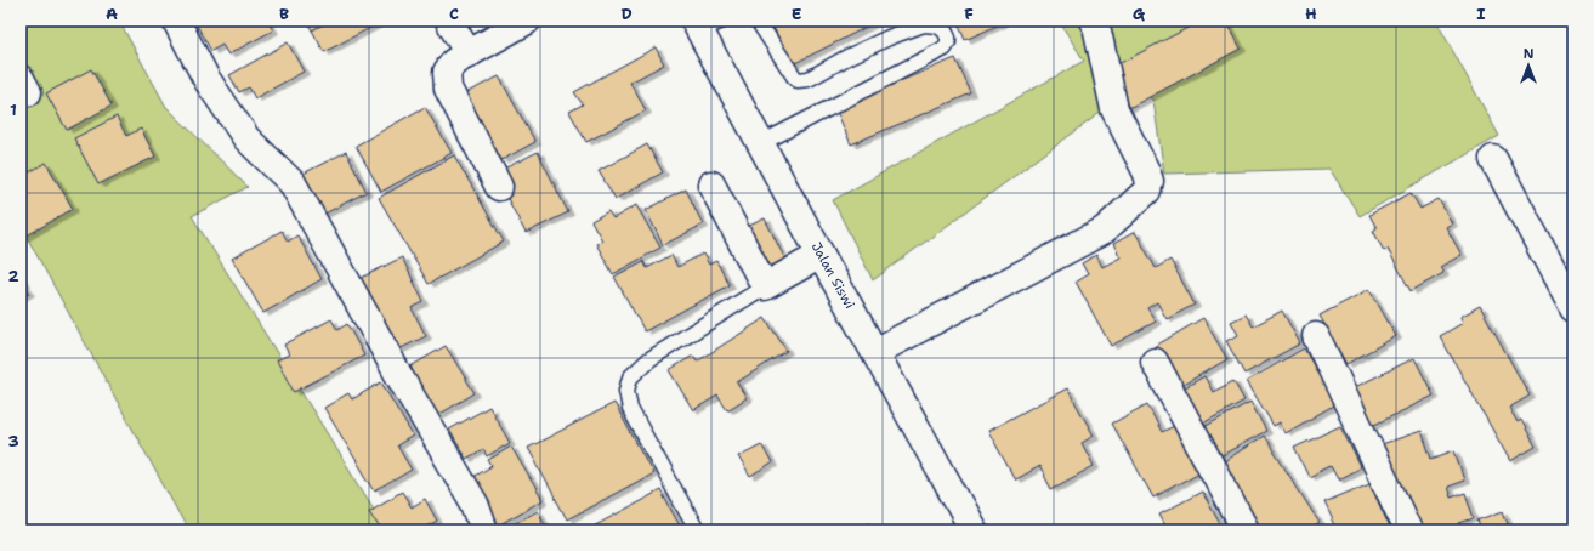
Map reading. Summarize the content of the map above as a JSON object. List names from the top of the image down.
{
  "streets": {
    "street": ["Jalan Siswi"]
  },
  "north": "top",
  "grid": {
    "columns": [
      "A",
      "B",
      "C",
      "D",
      "E",
      "F",
      "G",
      "H",
      "I"
    ],
    "rows": ["1", "2", "3"]
  }
}
